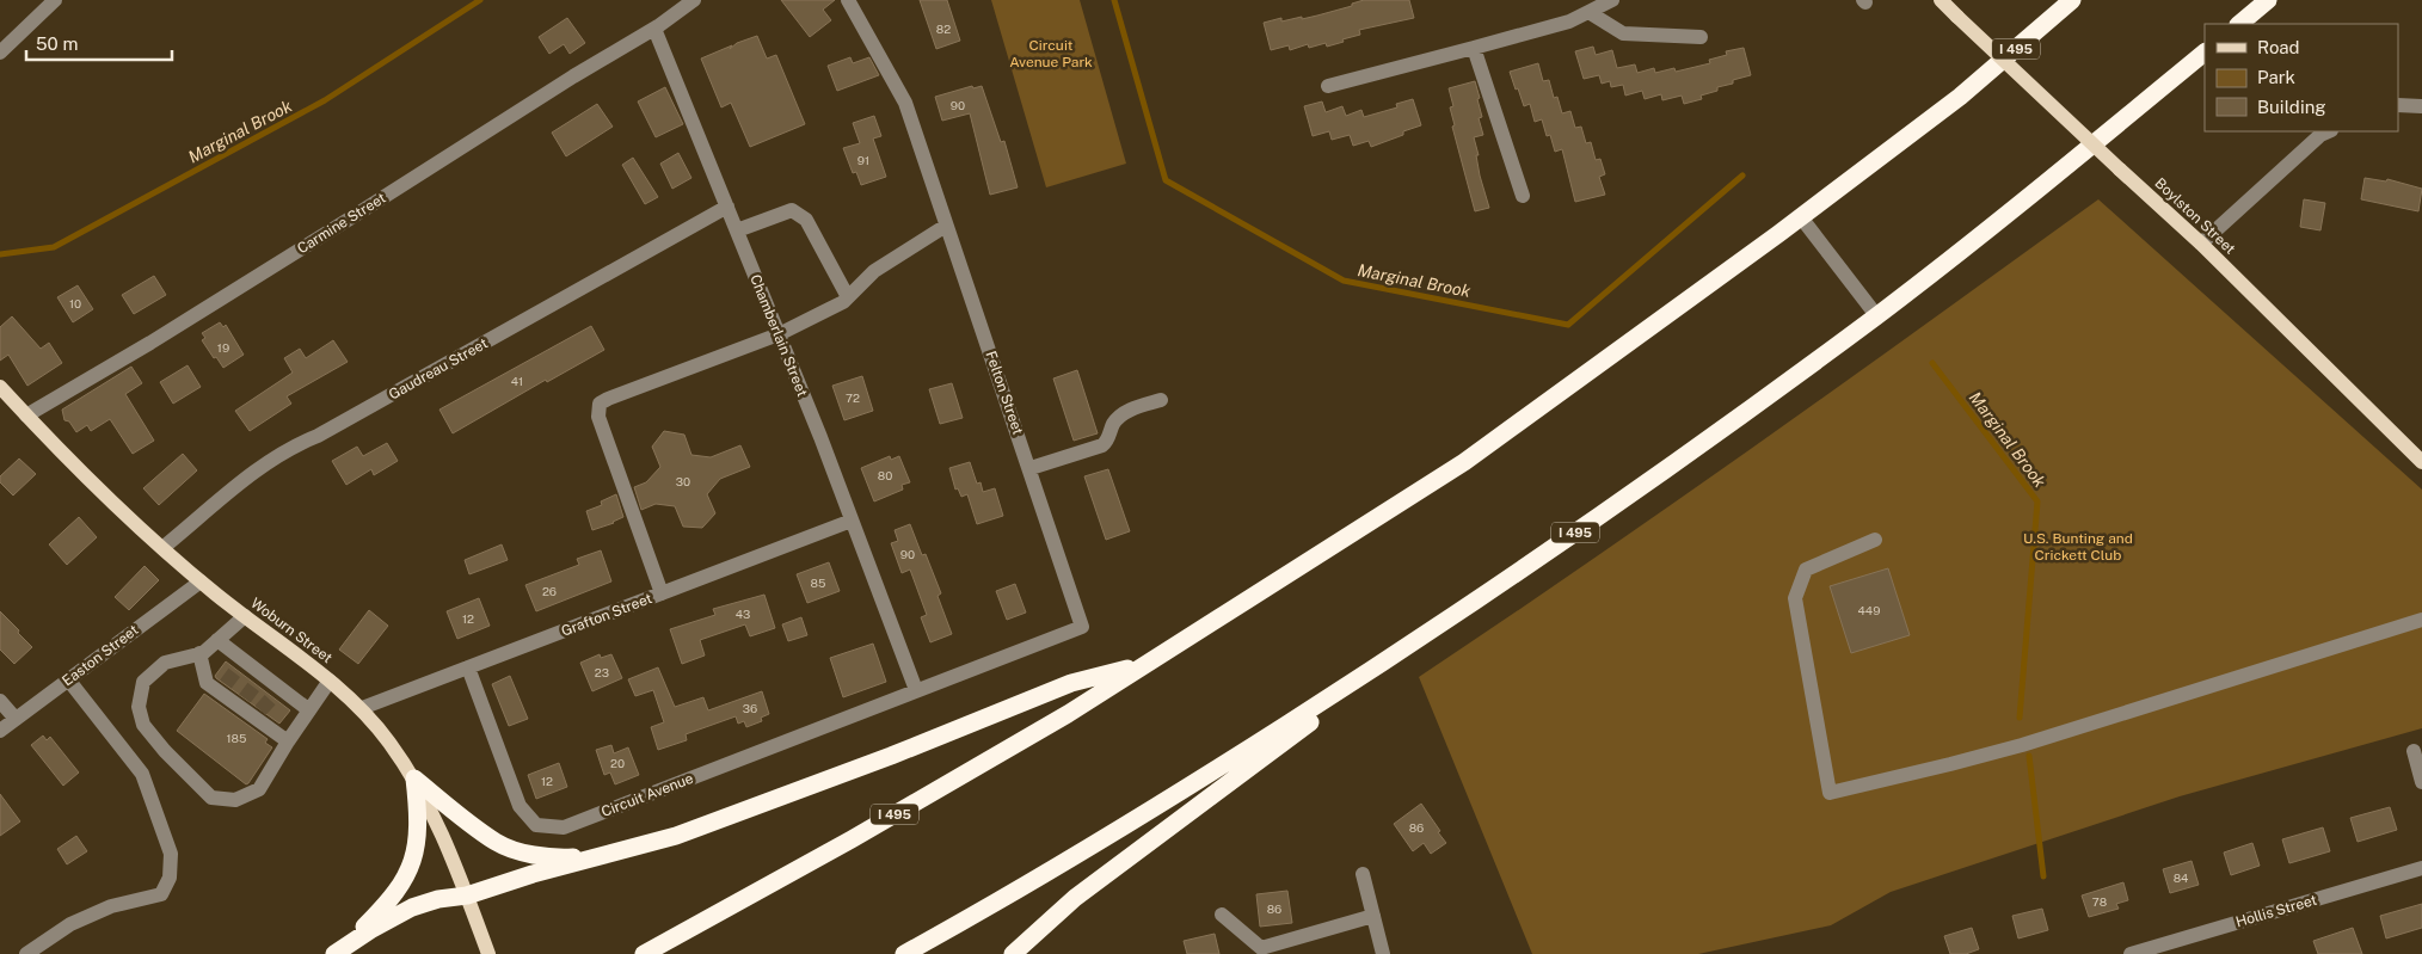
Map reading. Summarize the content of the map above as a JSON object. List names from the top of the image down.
{
  "streets": {
    "highway": ["I 495"],
    "main road": ["Boylston Street", "Woburn Street"],
    "street": [
      "Carmine Street",
      "Chamberlain Street",
      "Gaudreau Street",
      "Felton Street",
      "Grafton Street",
      "Easton Street",
      "Circuit Avenue",
      "Hollis Street"
    ]
  },
  "crossings": [
    ["Carmine Street", "Chamberlain Street"],
    ["Carmine Street", "Woburn Street"],
    ["Chamberlain Street", "Gaudreau Street"],
    ["Chamberlain Street", "Felton Street"],
    ["Chamberlain Street", "Grafton Street"],
    ["Chamberlain Street", "Circuit Avenue"],
    ["Gaudreau Street", "Woburn Street"],
    ["Felton Street", "Circuit Avenue"],
    ["Grafton Street", "Woburn Street"],
    ["Grafton Street", "Circuit Avenue"],
    ["Woburn Street", "Easton Street"]
  ],
  "water": ["Marginal Brook"],
  "parks": ["Circuit Avenue Park", "U.S. Bunting and Crickett Club"],
  "house_numbers": [
    "82",
    "90",
    "91",
    "10",
    "19",
    "41",
    "72",
    "80",
    "30",
    "90",
    "85",
    "26",
    "449",
    "43",
    "12",
    "23",
    "36",
    "185",
    "20",
    "12",
    "86",
    "84",
    "78",
    "86"
  ],
  "legend": ["Road", "Park", "Building"],
  "scale_bar": "50 m"
}
